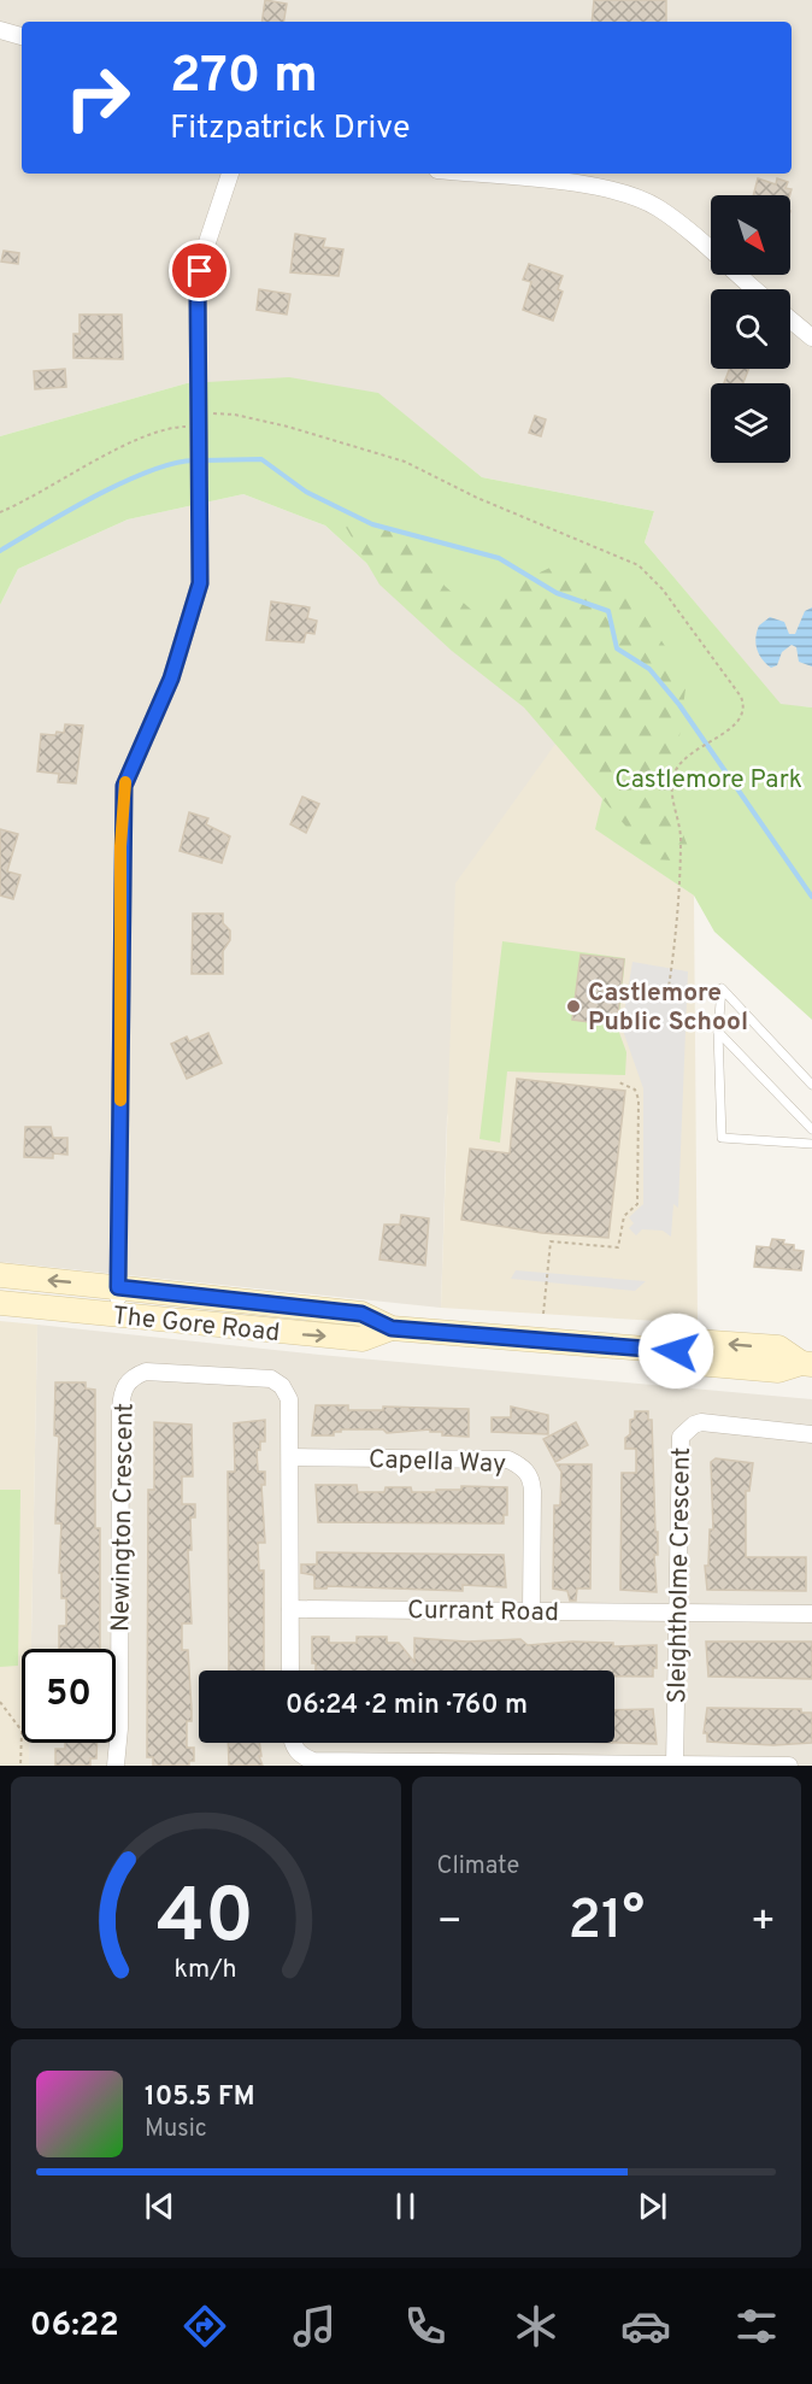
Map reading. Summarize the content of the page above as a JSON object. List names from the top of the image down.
{
  "streets": {
    "main road": ["The Gore Road"],
    "street": [
      "Capella Way",
      "Newington Crescent",
      "Sleightholme Crescent",
      "Currant Road"
    ]
  },
  "crossings": [
    ["Capella Way", "Newington Crescent"],
    ["Capella Way", "Currant Road"],
    ["Newington Crescent", "Currant Road"],
    ["Sleightholme Crescent", "Currant Road"]
  ],
  "parks": ["Castlemore Park"],
  "places": ["Castlemore Public School"],
  "north": "bottom right",
  "page": {
    "turn": ["270 m", "Fitzpatrick Drive"],
    "limit": "50",
    "trip": "06:24 · 2 min · 760 m",
    "tile": "Climate",
    "heat": ["−", "21°", "+"],
    "song": ["105.5 FM", "Music"],
    "tabs": "06:22",
    "gauge": ["40", "km/h"]
  }
}
